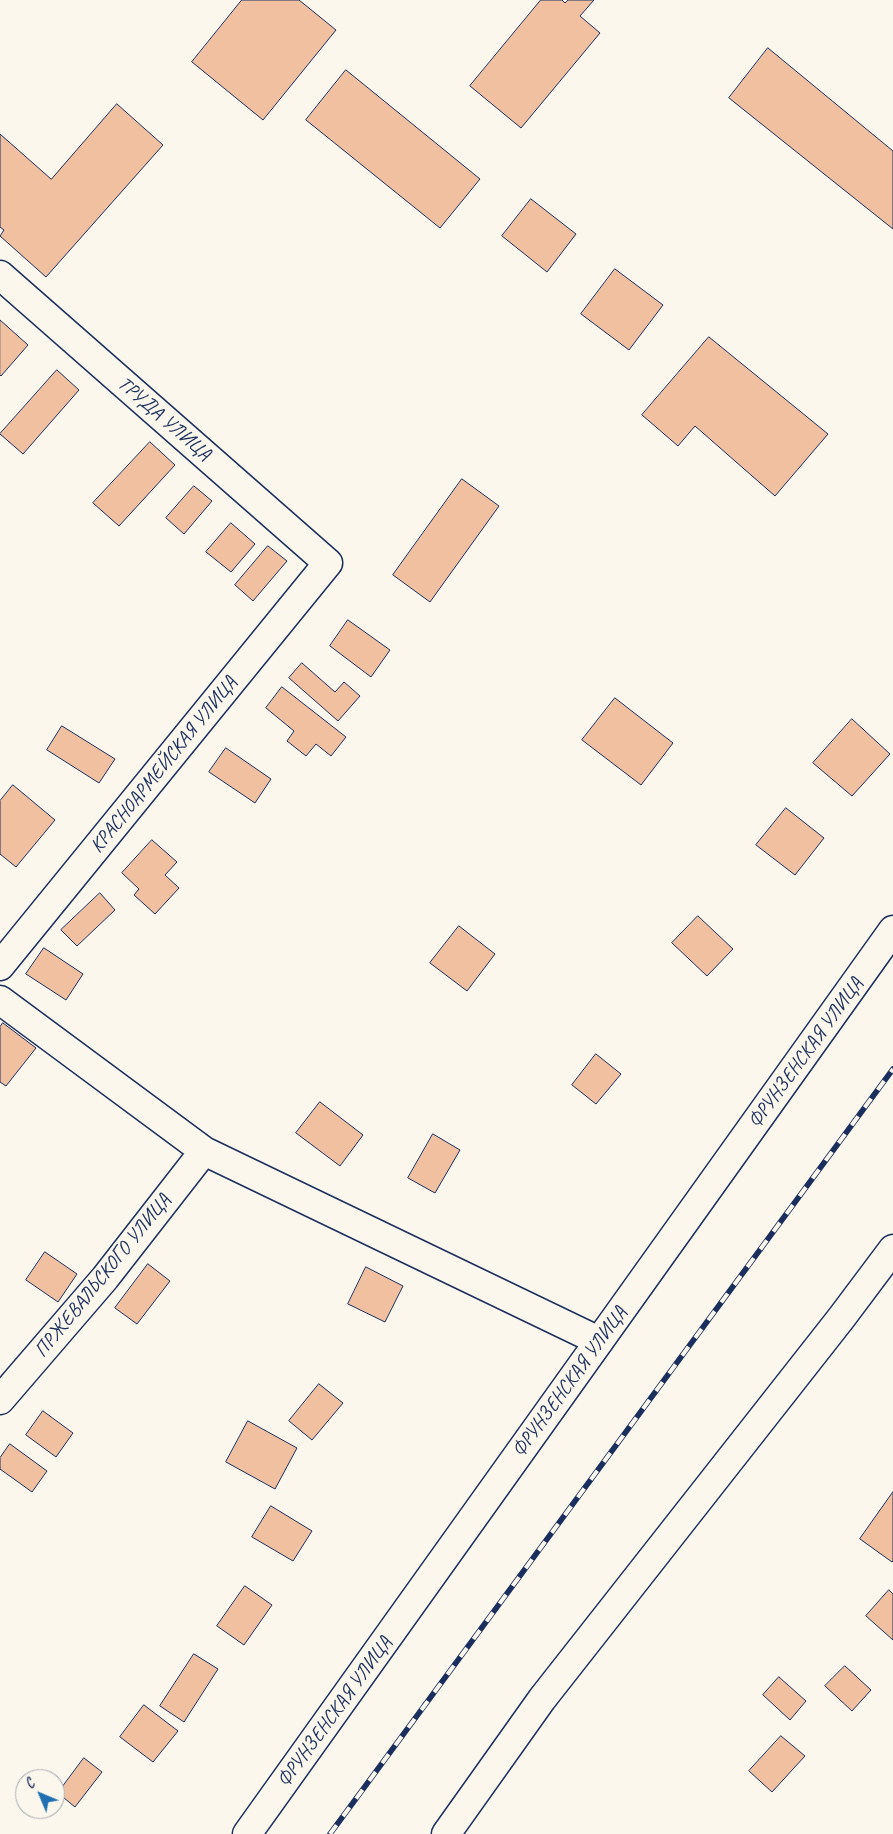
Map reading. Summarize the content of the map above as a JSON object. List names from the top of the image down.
{
  "streets": {
    "street": [
      "ТРУДА УЛИЦА",
      "КРАСНОАРМЕЙСКАЯ УЛИЦА",
      "ФРУНЗЕНСКАЯ УЛИЦА",
      "ПРЖЕВАЛЬСКОГО УЛИЦА"
    ]
  },
  "crossings": [
    ["ТРУДА УЛИЦА", "КРАСНОАРМЕЙСКАЯ УЛИЦА"]
  ],
  "north": "top left"
}
